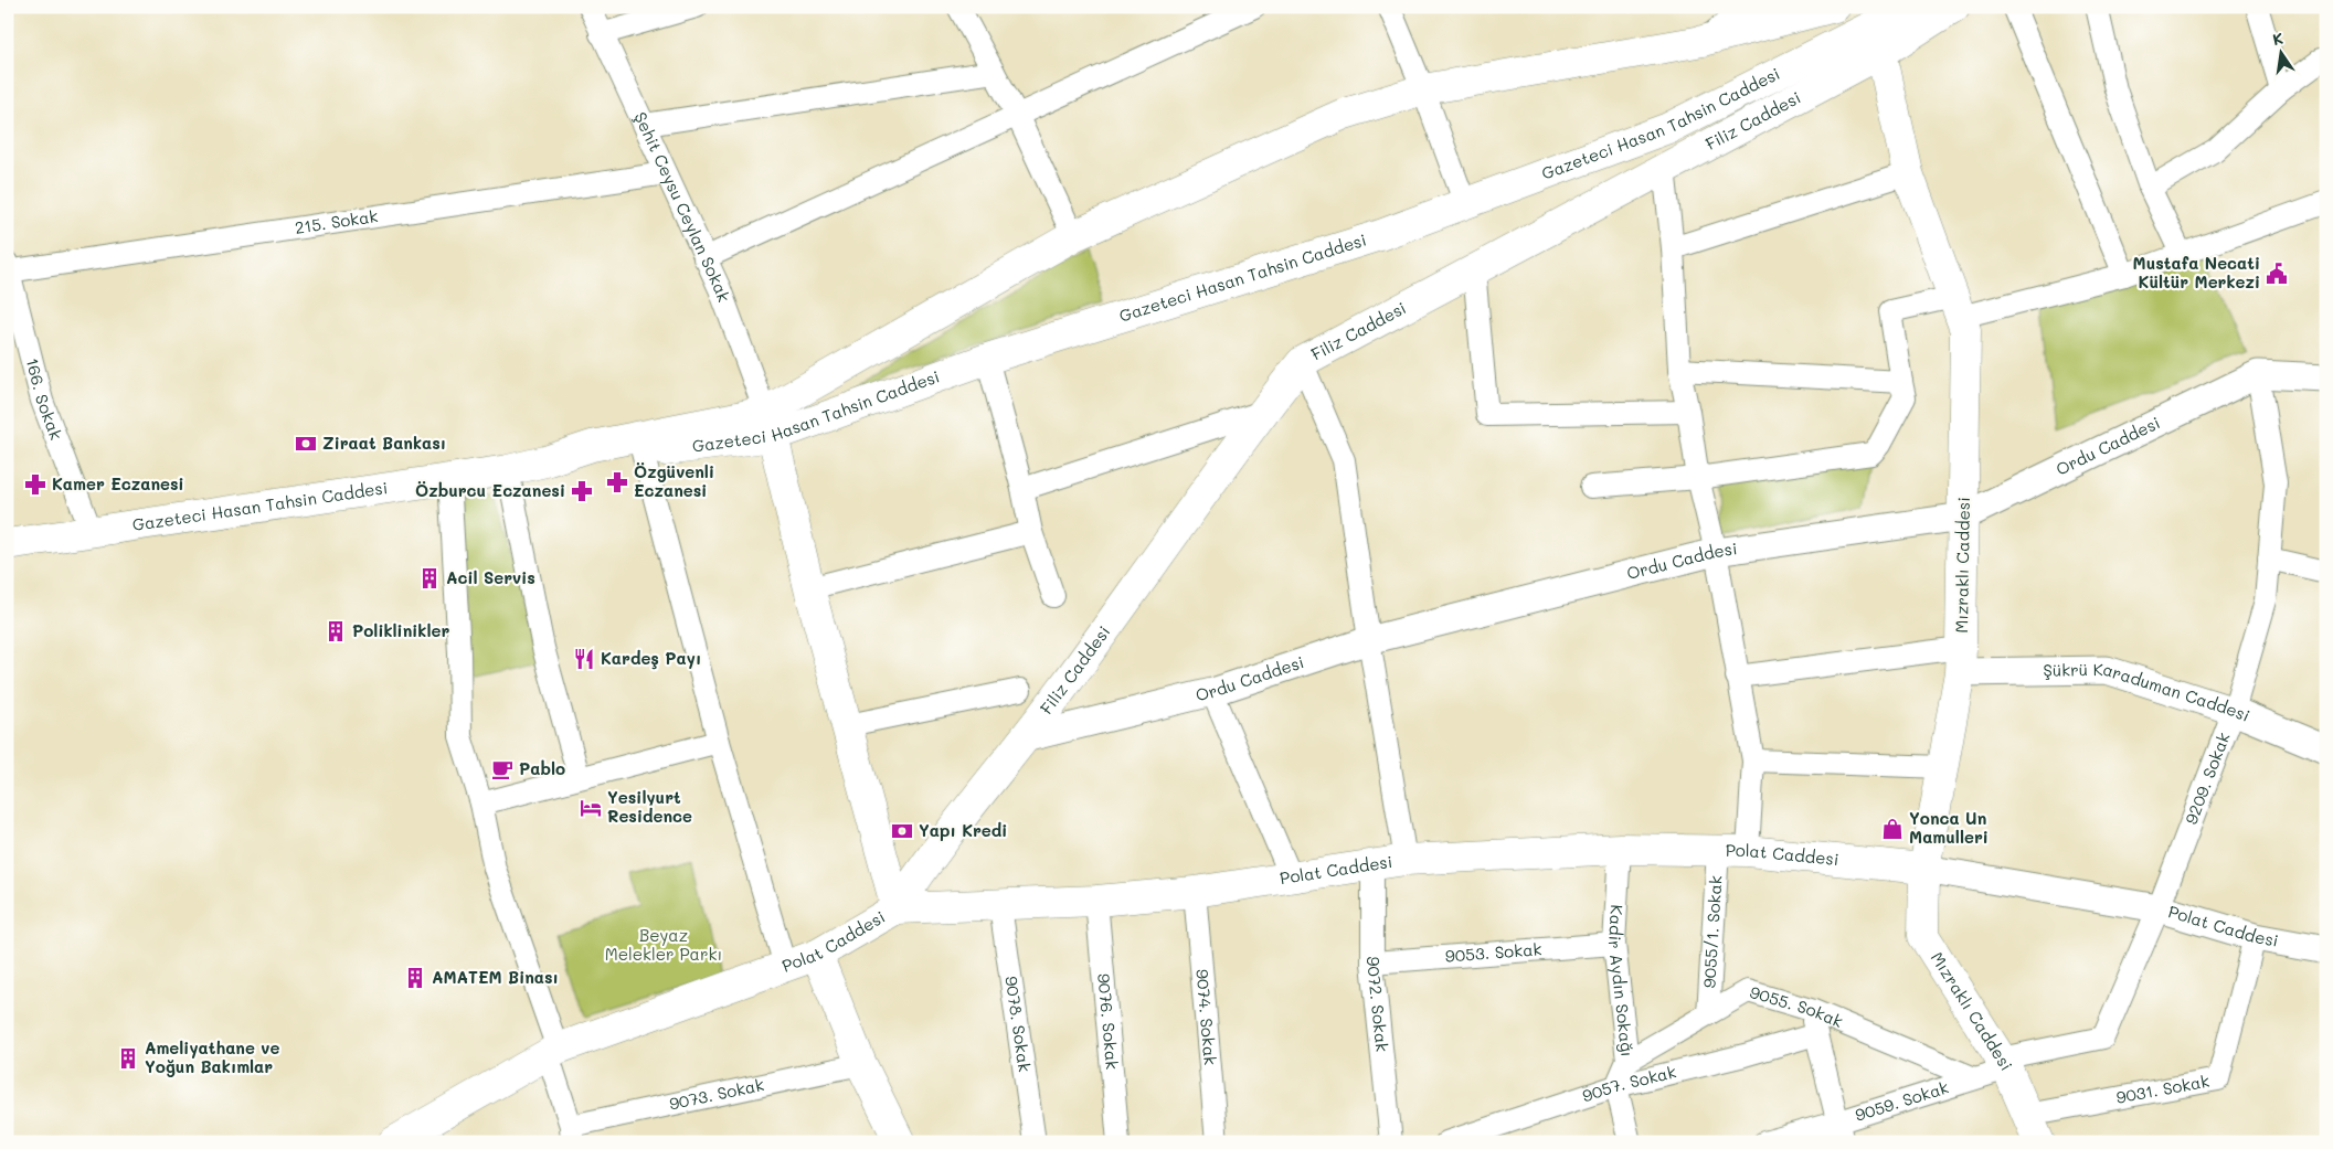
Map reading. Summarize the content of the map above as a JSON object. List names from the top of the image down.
{
  "streets": {
    "main road": [
      "Filiz Caddesi",
      "Gazeteci Hasan Tahsin Caddesi",
      "Mızraklı Caddesi",
      "Polat Caddesi"
    ],
    "street": [
      "Şehit Ceysu Ceylan Sokak",
      "215. Sokak",
      "166. Sokak",
      "Ordu Caddesi",
      "Şükrü Karaduman Caddesi",
      "9209. Sokak",
      "9055/1. Sokak",
      "9053. Sokak",
      "Kadir Aydın Sokağı",
      "9072. Sokak",
      "9055. Sokak",
      "9074. Sokak",
      "9076. Sokak",
      "9078. Sokak",
      "9057. Sokak",
      "9031. Sokak",
      "9073. Sokak",
      "9059. Sokak"
    ]
  },
  "crossings": [
    ["Filiz Caddesi", "Gazeteci Hasan Tahsin Caddesi"],
    ["Filiz Caddesi", "Ordu Caddesi"],
    ["Filiz Caddesi", "Mızraklı Caddesi"],
    ["Filiz Caddesi", "Polat Caddesi"],
    ["Gazeteci Hasan Tahsin Caddesi", "Şehit Ceysu Ceylan Sokak"],
    ["Gazeteci Hasan Tahsin Caddesi", "166. Sokak"],
    ["Şehit Ceysu Ceylan Sokak", "215. Sokak"],
    ["215. Sokak", "166. Sokak"],
    ["Ordu Caddesi", "Mızraklı Caddesi"],
    ["Ordu Caddesi", "9209. Sokak"],
    ["Mızraklı Caddesi", "Şükrü Karaduman Caddesi"],
    ["Mızraklı Caddesi", "9209. Sokak"],
    ["Mızraklı Caddesi", "Polat Caddesi"],
    ["Mızraklı Caddesi", "9031. Sokak"],
    ["Mızraklı Caddesi", "9059. Sokak"],
    ["Şükrü Karaduman Caddesi", "9209. Sokak"],
    ["9209. Sokak", "Polat Caddesi"],
    ["9209. Sokak", "9059. Sokak"],
    ["Polat Caddesi", "9055/1. Sokak"],
    ["Polat Caddesi", "Kadir Aydın Sokağı"],
    ["Polat Caddesi", "9072. Sokak"],
    ["Polat Caddesi", "9074. Sokak"],
    ["Polat Caddesi", "9076. Sokak"],
    ["Polat Caddesi", "9078. Sokak"],
    ["Polat Caddesi", "9031. Sokak"],
    ["9055/1. Sokak", "9055. Sokak"],
    ["9053. Sokak", "Kadir Aydın Sokağı"],
    ["9053. Sokak", "9072. Sokak"],
    ["Kadir Aydın Sokağı", "9055. Sokak"],
    ["Kadir Aydın Sokağı", "9057. Sokak"],
    ["9055. Sokak", "9059. Sokak"]
  ],
  "parks": ["Beyaz Melekler Parkı"],
  "places": {
    "public building": ["Mustafa Necati Kültür Merkezi"],
    "bank": ["Ziraat Bankası", "Yapı Kredi"],
    "pharmacy": ["Özgüvenli Eczanesi", "Kamer Eczanesi", "Özburcu Eczanesi"],
    "building": [
      "Acil Servis",
      "Poliklinikler",
      "AMATEM Binası",
      "Ameliyathane ve Yoğun Bakımlar"
    ],
    "restaurant": ["Kardeş Payı"],
    "cafe": ["Pablo"],
    "hotel": ["Yesilyurt Residence"],
    "shop": ["Yonca Un Mamulleri"]
  },
  "north": "top"
}
